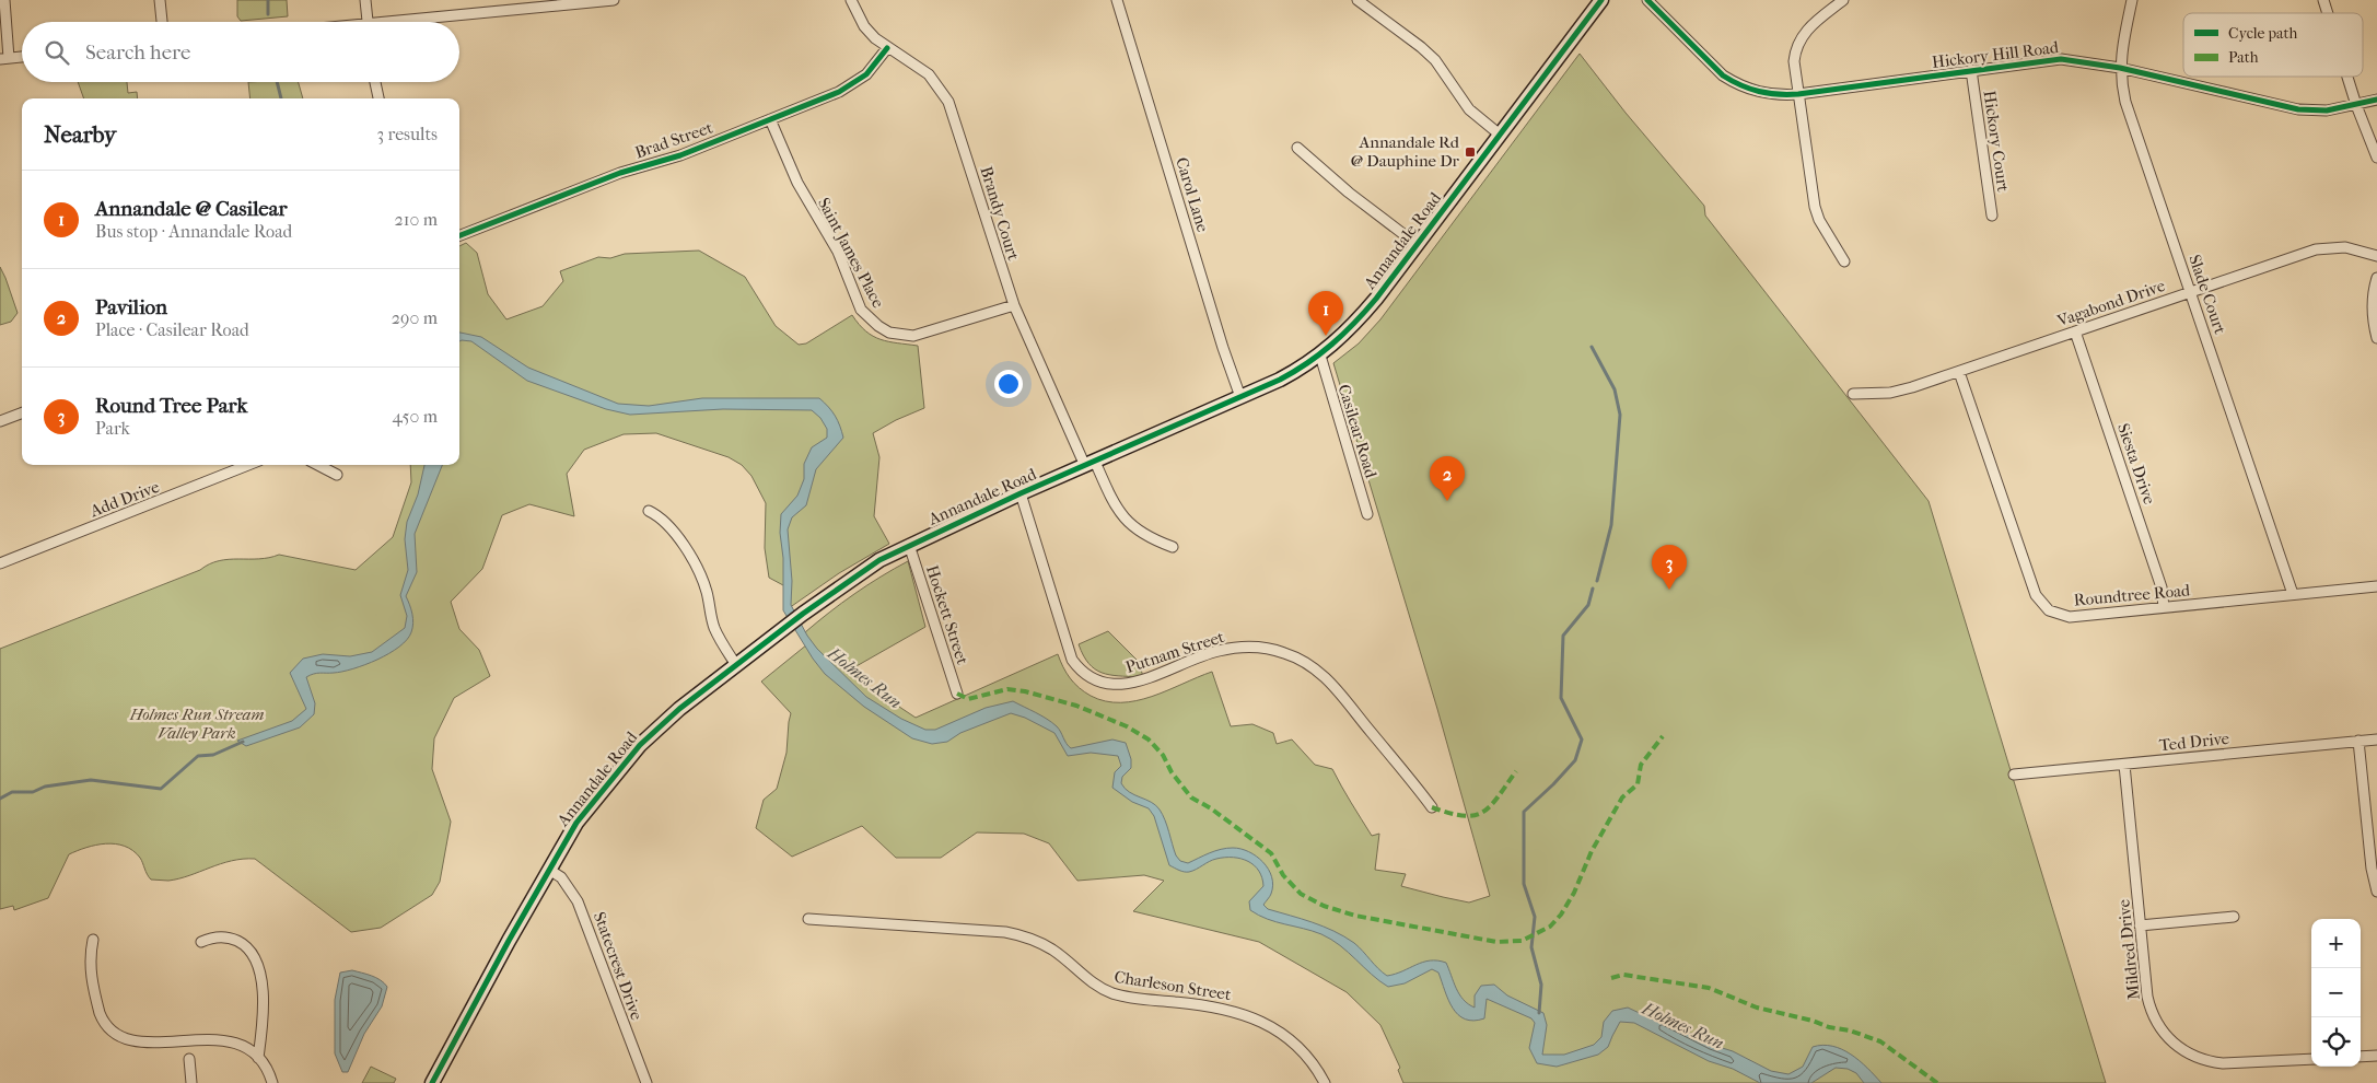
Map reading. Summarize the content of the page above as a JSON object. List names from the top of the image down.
{
  "streets": {
    "main road": ["Annandale Road"],
    "street": [
      "Hickory Hill Road",
      "Brad Street",
      "Hickory Court",
      "Carol Lane",
      "Brandy Court",
      "Saint James Place",
      "Slade Court",
      "Vagabond Drive",
      "Casilear Road",
      "Siesta Drive",
      "Add Drive",
      "Roundtree Road",
      "Hockett Street",
      "Putnam Street",
      "Ted Drive",
      "Mildred Drive",
      "Statecrest Drive",
      "Charleson Street"
    ]
  },
  "crossings": [
    ["Hickory Hill Road", "Hickory Court"],
    ["Hickory Hill Road", "Slade Court"],
    ["Brad Street", "Brandy Court"],
    ["Brad Street", "Saint James Place"],
    ["Carol Lane", "Annandale Road"],
    ["Brandy Court", "Annandale Road"],
    ["Brandy Court", "Saint James Place"],
    ["Annandale Road", "Casilear Road"],
    ["Annandale Road", "Hockett Street"],
    ["Annandale Road", "Putnam Street"],
    ["Annandale Road", "Statecrest Drive"],
    ["Slade Court", "Vagabond Drive"],
    ["Slade Court", "Roundtree Road"],
    ["Vagabond Drive", "Siesta Drive"],
    ["Vagabond Drive", "Roundtree Road"],
    ["Siesta Drive", "Roundtree Road"],
    ["Ted Drive", "Mildred Drive"]
  ],
  "water": ["Holmes Run"],
  "parks": ["Holmes Run Stream Valley Park"],
  "places": {
    "transit": ["Annandale Rd @ Dauphine Dr"]
  },
  "legend": ["Cycle path", "Path"],
  "page": {
    "search": "Search here",
    "heading": ["Nearby", "3 results"],
    "list": [
      {
        "mark": "1",
        "name": "Annandale @ Casilear",
        "note": "Bus stop · Annandale Road",
        "value": "210 m"
      },
      {
        "mark": "2",
        "name": "Pavilion",
        "note": "Place · Casilear Road",
        "value": "290 m"
      },
      {
        "mark": "3",
        "name": "Round Tree Park",
        "note": "Park",
        "value": "450 m"
      }
    ],
    "pins": ["1", "2", "3"],
    "map_buttons": ["+", "−"]
  }
}
